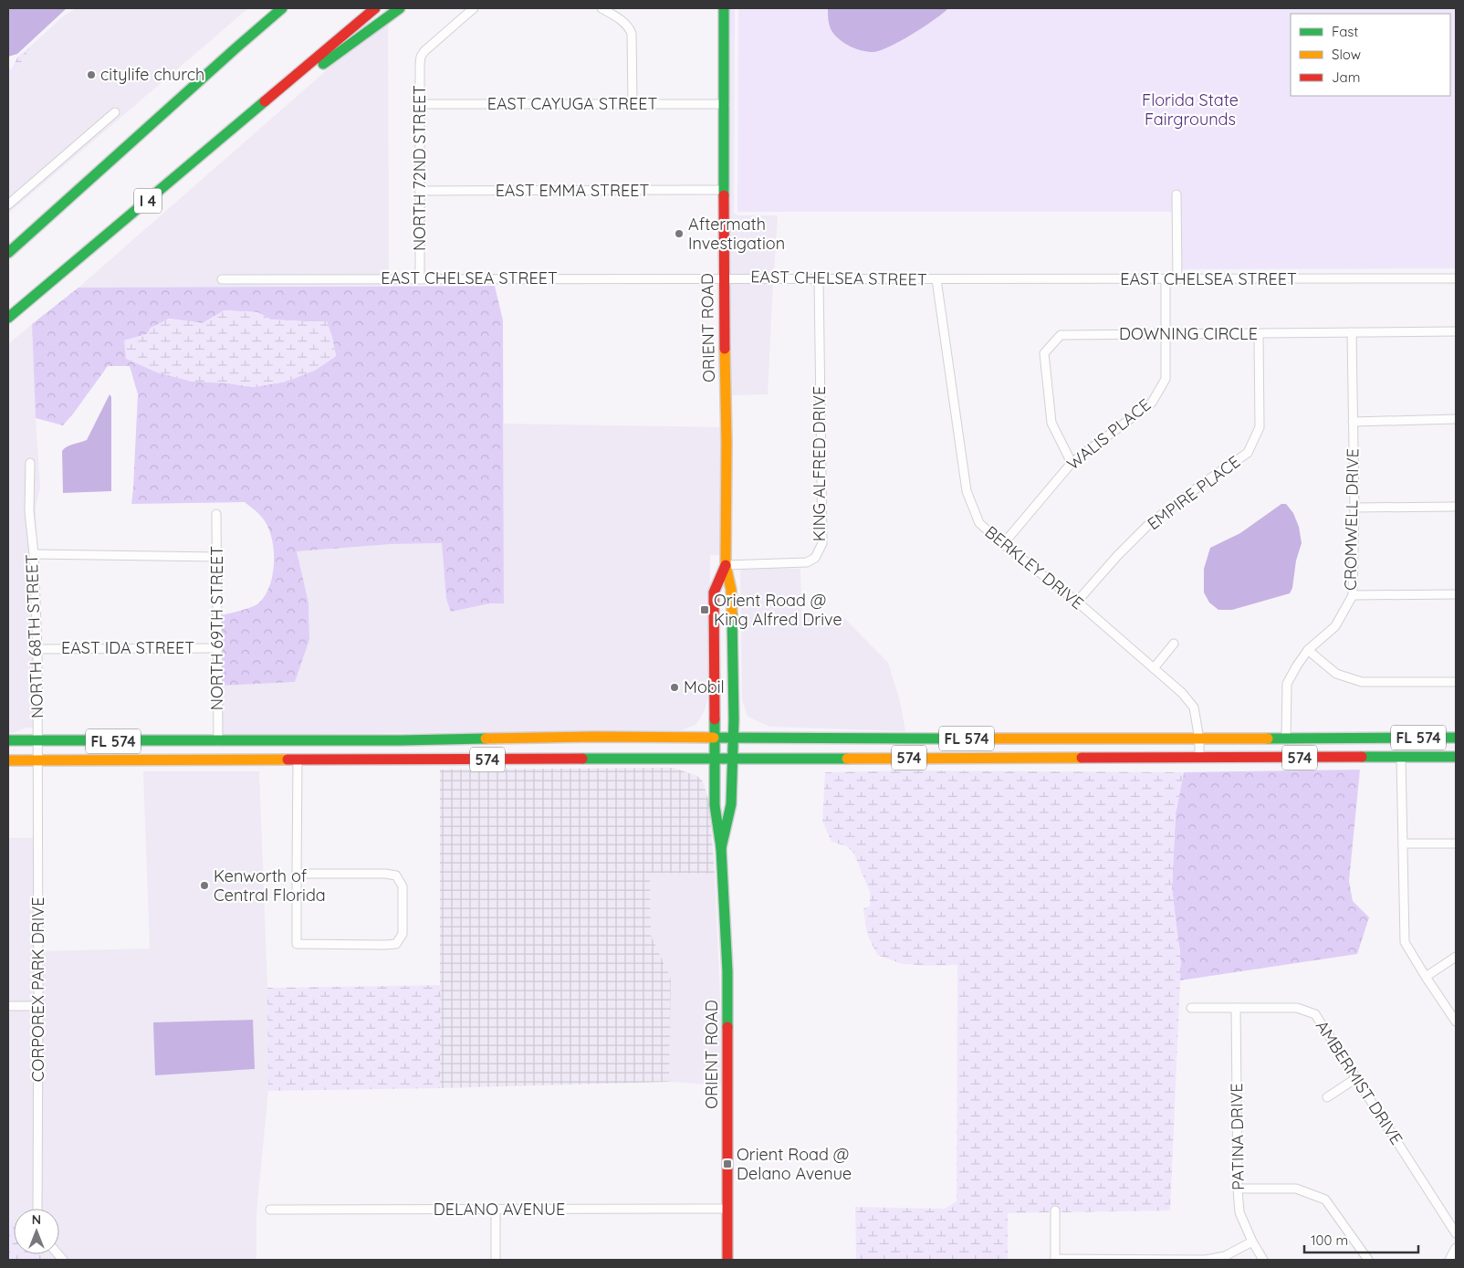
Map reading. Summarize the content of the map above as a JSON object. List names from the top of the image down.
{
  "streets": {
    "main road": [
      "I 4",
      "ORIENT ROAD",
      "FL 574",
      "574"
    ],
    "street": [
      "EAST CAYUGA STREET",
      "NORTH 72ND STREET",
      "EAST EMMA STREET",
      "EAST CHELSEA STREET",
      "DOWNING CIRCLE",
      "WALIS PLACE",
      "KING ALFRED DRIVE",
      "EMPIRE PLACE",
      "CROMWELL DRIVE",
      "BERKLEY DRIVE",
      "NORTH 69TH STREET",
      "NORTH 68TH STREET",
      "EAST IDA STREET",
      "CORPOREX PARK DRIVE",
      "AMBERMIST DRIVE",
      "PATINA DRIVE",
      "DELANO AVENUE"
    ]
  },
  "crossings": [
    ["EAST CAYUGA STREET", "NORTH 72ND STREET"],
    ["EAST CAYUGA STREET", "ORIENT ROAD"],
    ["NORTH 72ND STREET", "EAST EMMA STREET"],
    ["NORTH 72ND STREET", "EAST CHELSEA STREET"],
    ["EAST EMMA STREET", "ORIENT ROAD"],
    ["EAST CHELSEA STREET", "ORIENT ROAD"],
    ["EAST CHELSEA STREET", "WALIS PLACE"],
    ["EAST CHELSEA STREET", "KING ALFRED DRIVE"],
    ["EAST CHELSEA STREET", "BERKLEY DRIVE"],
    ["ORIENT ROAD", "KING ALFRED DRIVE"],
    ["ORIENT ROAD", "FL 574"],
    ["ORIENT ROAD", "574"],
    ["ORIENT ROAD", "DELANO AVENUE"],
    ["DOWNING CIRCLE", "WALIS PLACE"],
    ["DOWNING CIRCLE", "EMPIRE PLACE"],
    ["DOWNING CIRCLE", "CROMWELL DRIVE"],
    ["WALIS PLACE", "BERKLEY DRIVE"],
    ["EMPIRE PLACE", "BERKLEY DRIVE"],
    ["CROMWELL DRIVE", "FL 574"],
    ["BERKLEY DRIVE", "FL 574"],
    ["BERKLEY DRIVE", "574"],
    ["NORTH 69TH STREET", "EAST IDA STREET"],
    ["NORTH 69TH STREET", "FL 574"],
    ["NORTH 68TH STREET", "EAST IDA STREET"],
    ["NORTH 68TH STREET", "FL 574"],
    ["NORTH 68TH STREET", "574"],
    ["NORTH 68TH STREET", "CORPOREX PARK DRIVE"],
    ["574", "CORPOREX PARK DRIVE"],
    ["AMBERMIST DRIVE", "PATINA DRIVE"]
  ],
  "parks": ["Florida State Fairgrounds"],
  "places": {
    "other": [
      "citylife church",
      "Aftermath Investigation",
      "Mobil",
      "Kenworth of Central Florida"
    ],
    "transit": ["Orient Road @ King Alfred Drive", "Orient Road @ Delano Avenue"]
  },
  "legend": ["Fast", "Slow", "Jam"],
  "scale_bar": "100 m",
  "north": "top"
}
